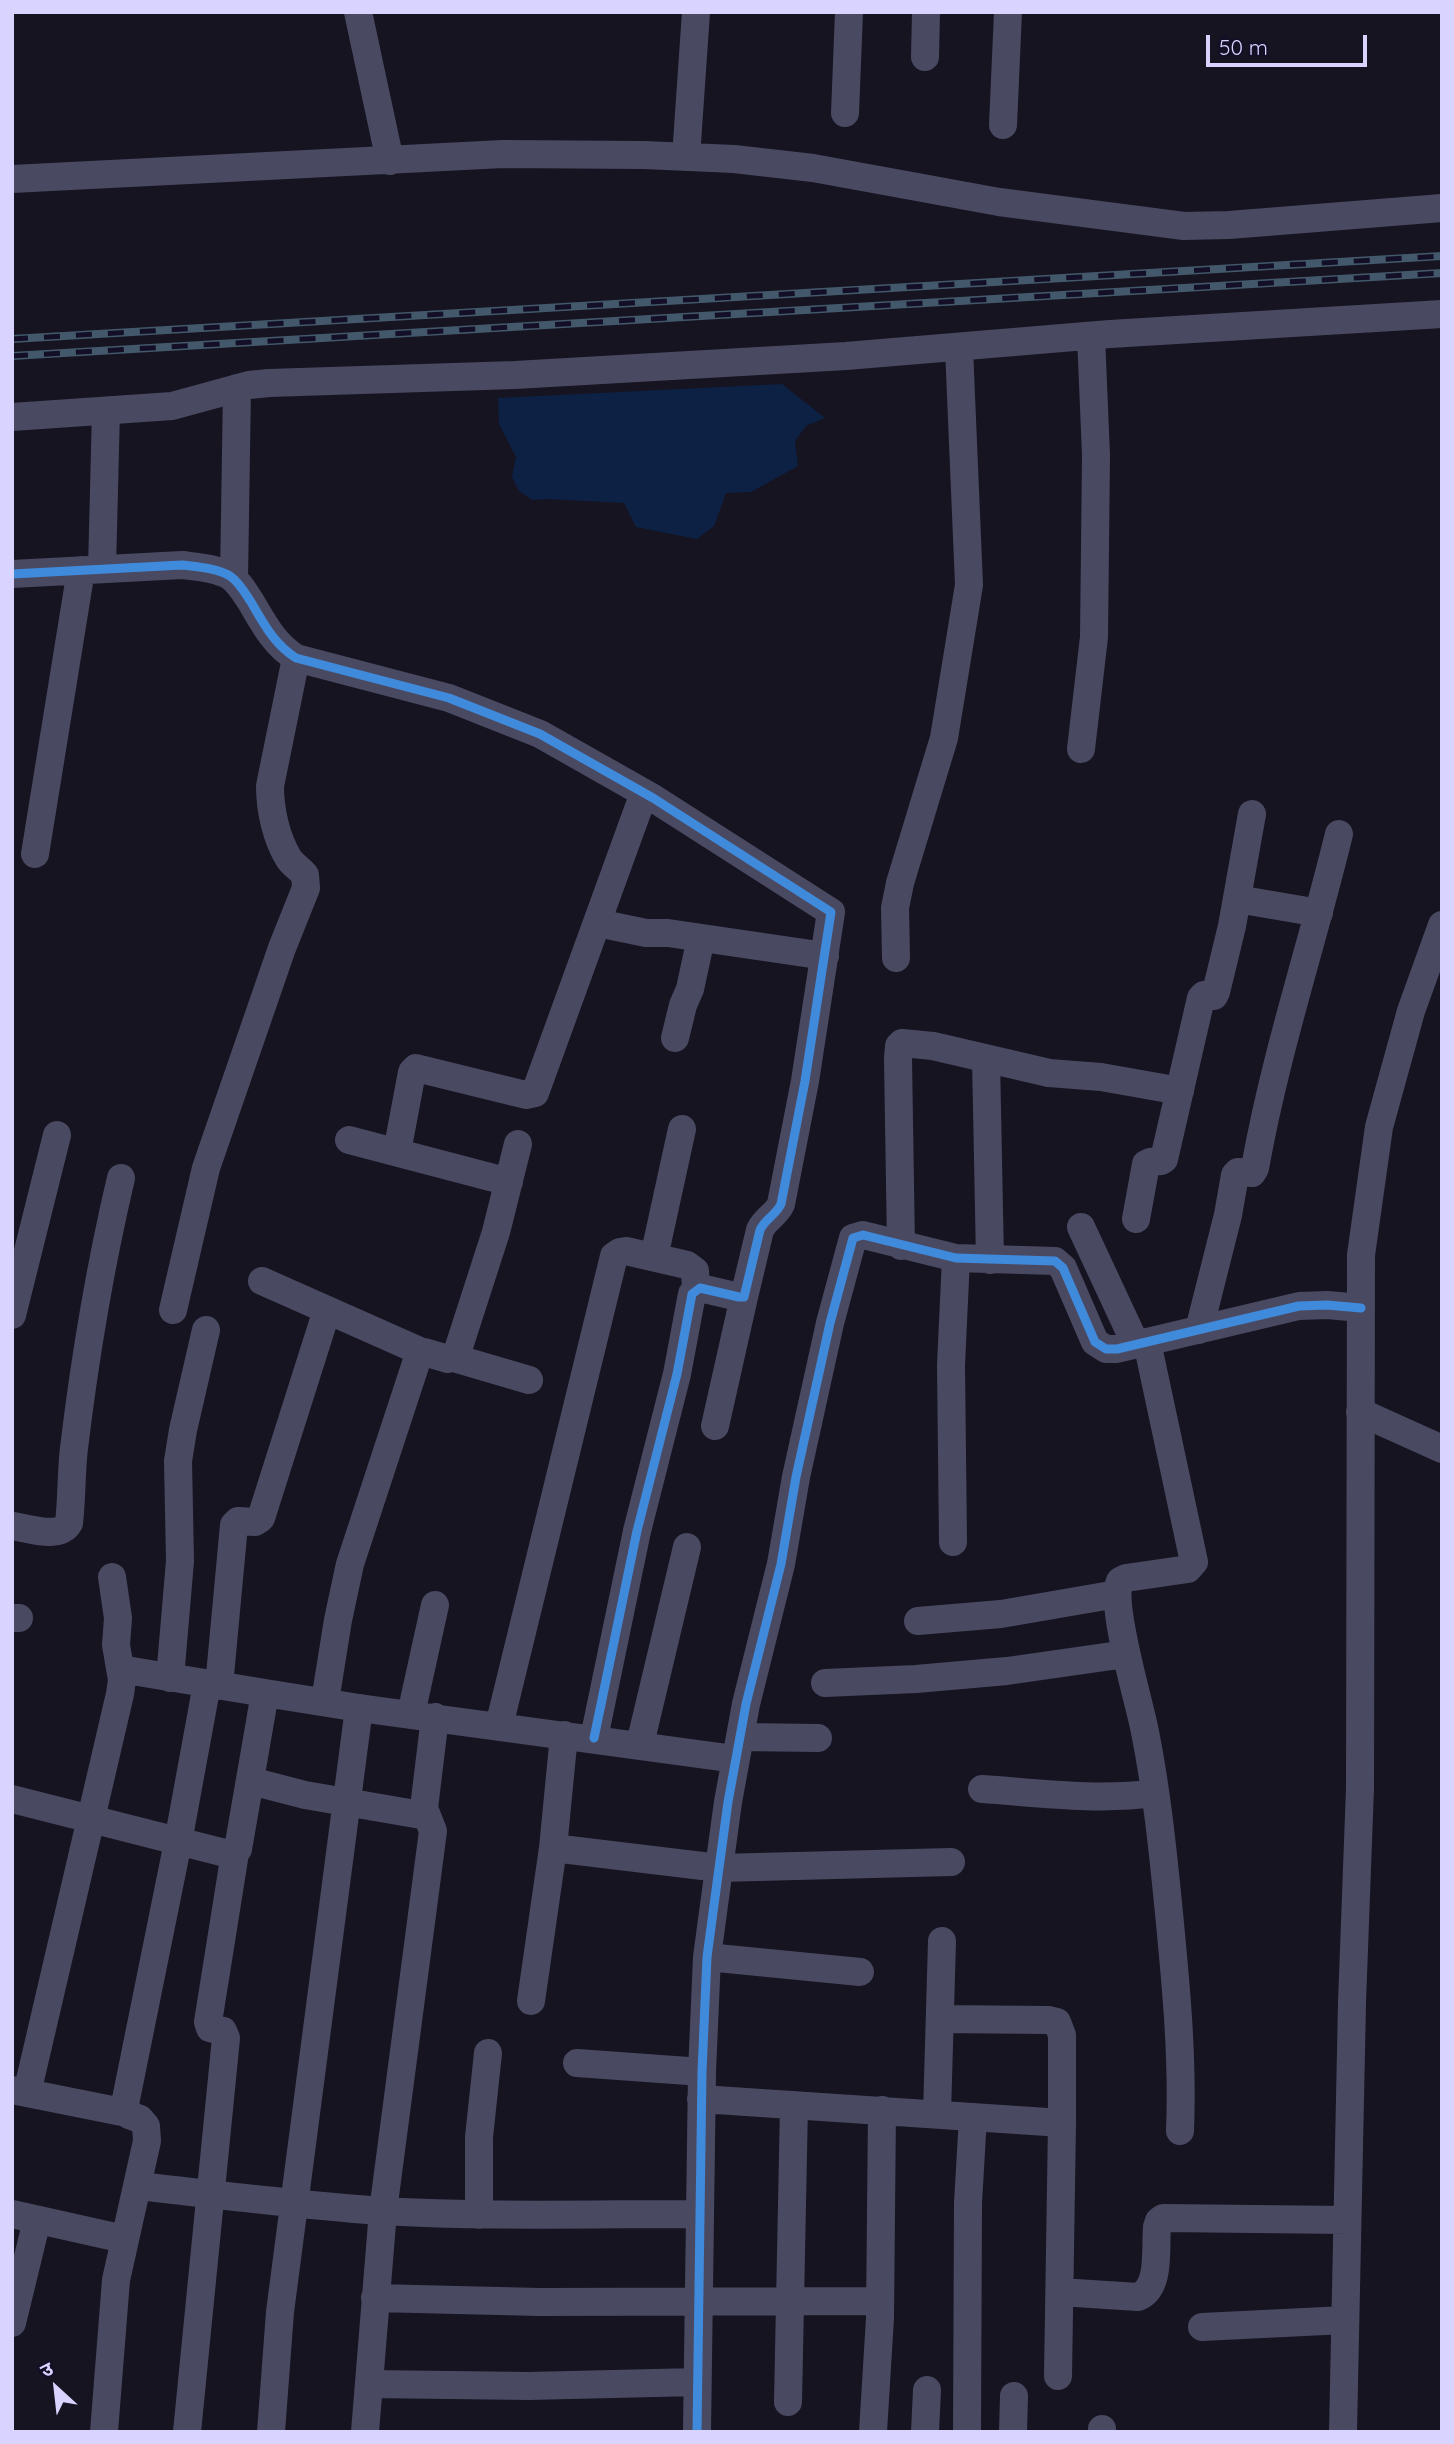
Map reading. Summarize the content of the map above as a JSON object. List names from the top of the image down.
{
  "scale_bar": "50 m",
  "north": "top left"
}
